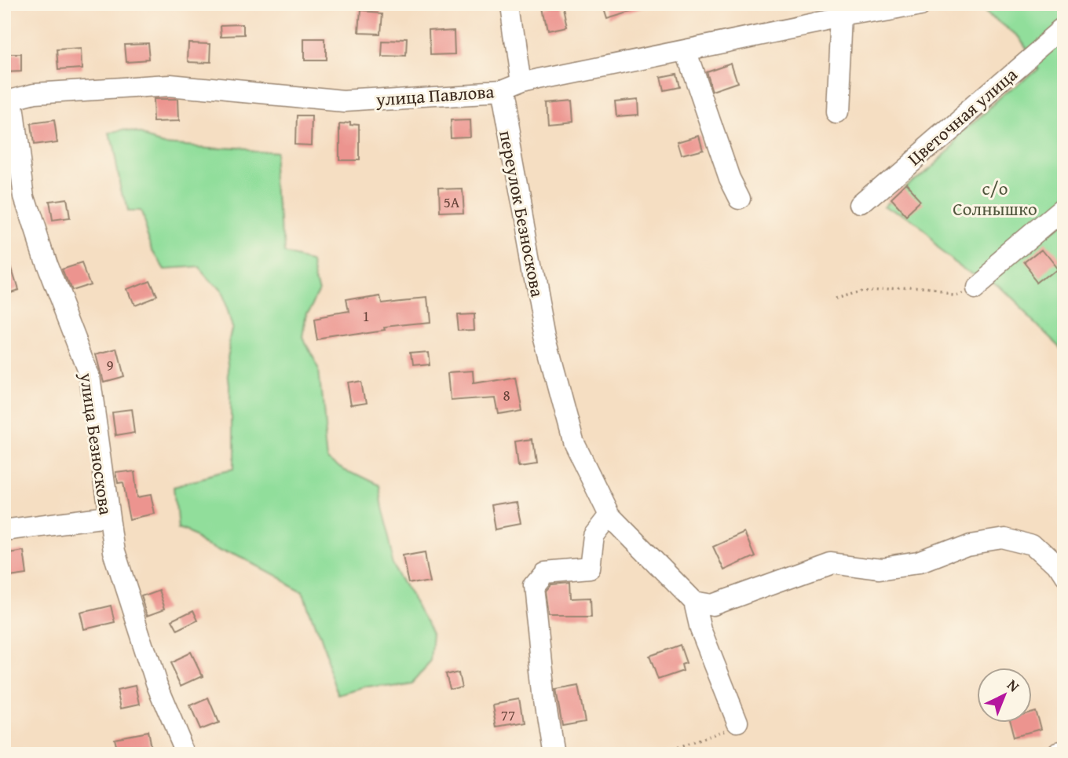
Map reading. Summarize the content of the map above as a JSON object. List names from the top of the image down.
{
  "streets": {
    "street": [
      "улица Павлова",
      "Цветочная улица",
      "переулок Безноскова",
      "улица Безноскова"
    ]
  },
  "crossings": [
    ["улица Павлова", "переулок Безноскова"],
    ["улица Павлова", "улица Безноскова"]
  ],
  "parks": ["с/о Солнышко"],
  "house_numbers": [
    "5А",
    "1",
    "9",
    "8",
    "77"
  ],
  "north": "top right"
}
